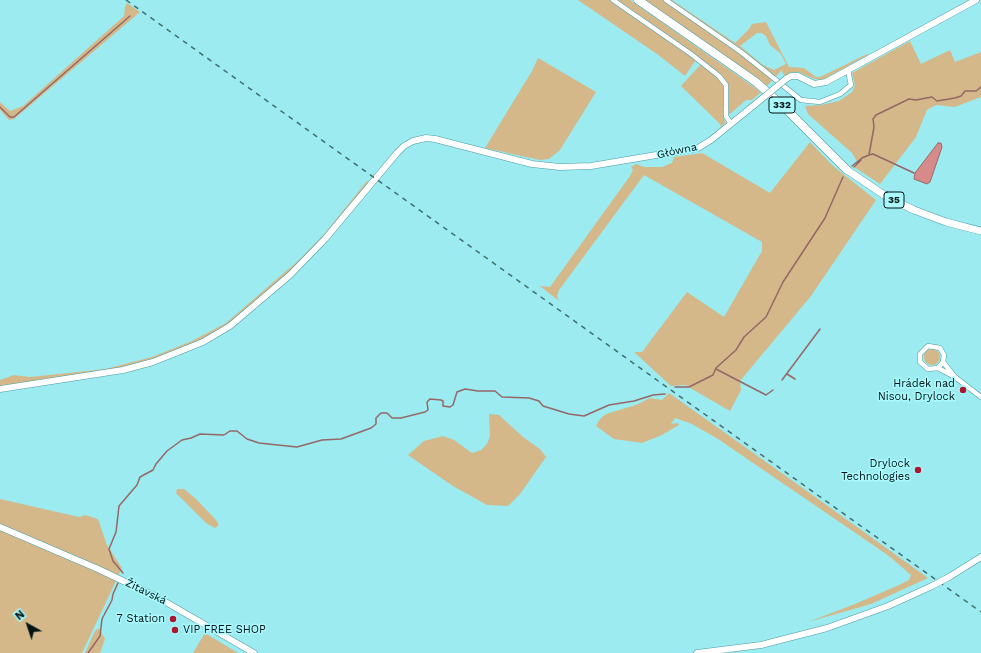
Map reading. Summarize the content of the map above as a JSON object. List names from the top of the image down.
{
  "streets": {
    "highway": ["332"],
    "main road": ["35"],
    "street": ["Główna", "Žitavská"]
  },
  "crossings": [
    ["332", "35"]
  ],
  "places": [
    "Hrádek nad Nisou, Drylock",
    "Drylock Technologies",
    "7 Station",
    "VIP FREE SHOP"
  ],
  "north": "top left"
}
